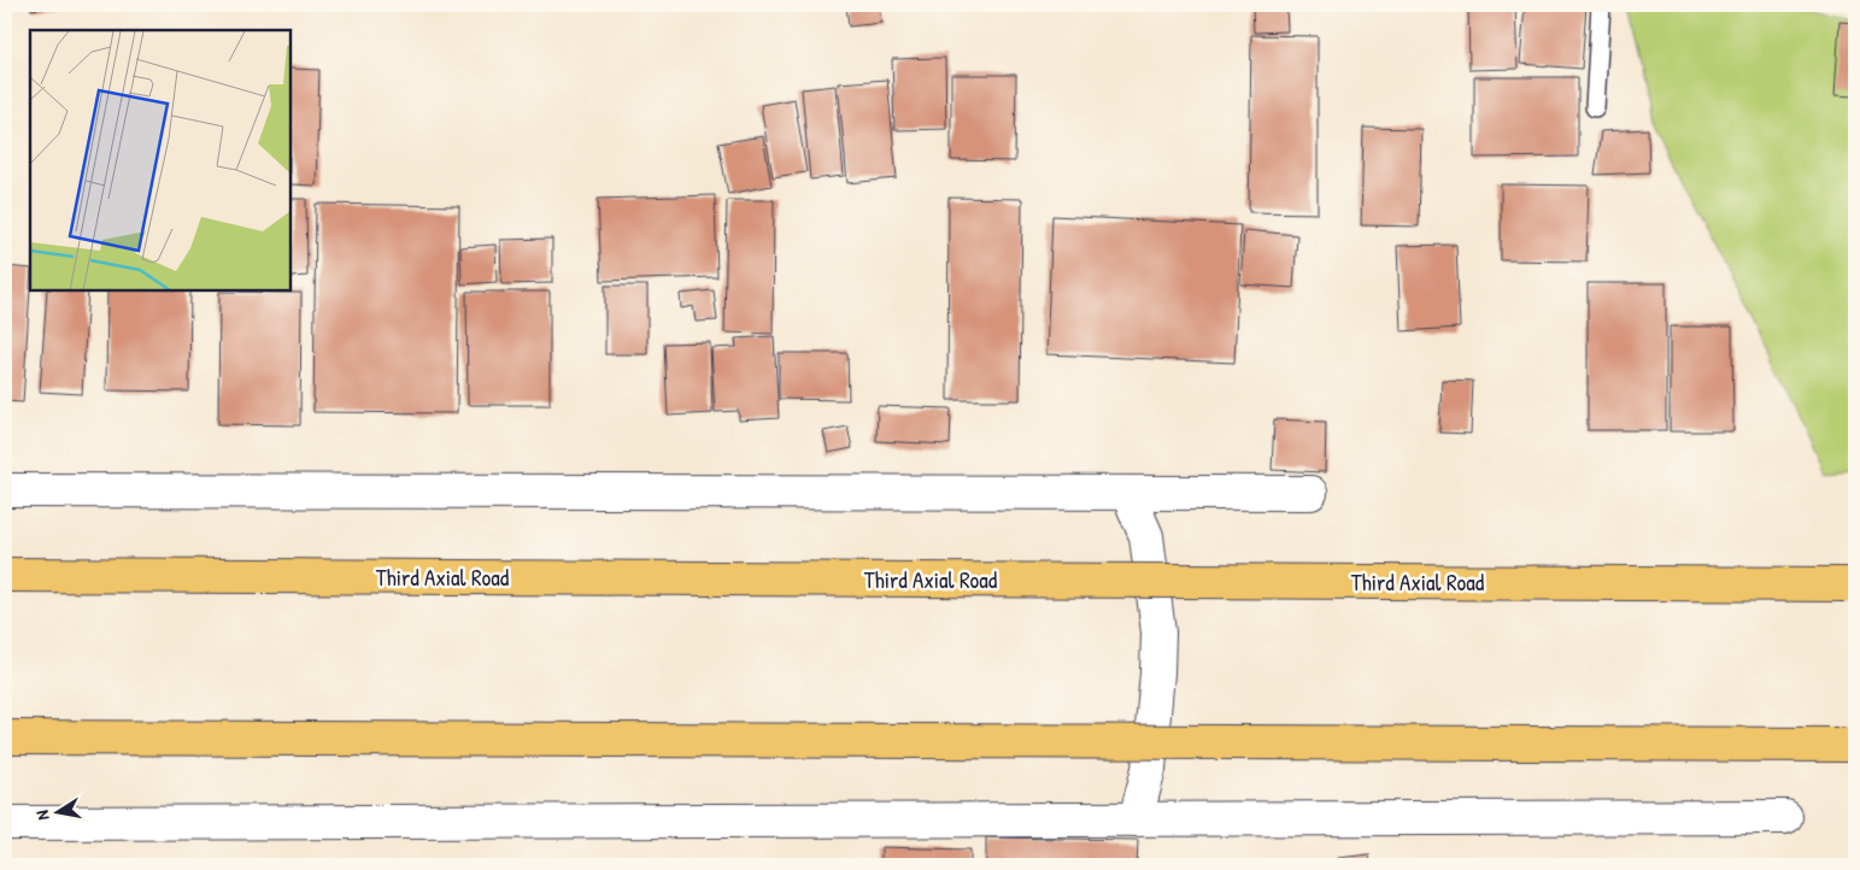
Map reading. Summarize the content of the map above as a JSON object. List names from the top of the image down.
{
  "streets": {
    "highway": ["Third Axial Road"]
  },
  "north": "left"
}
